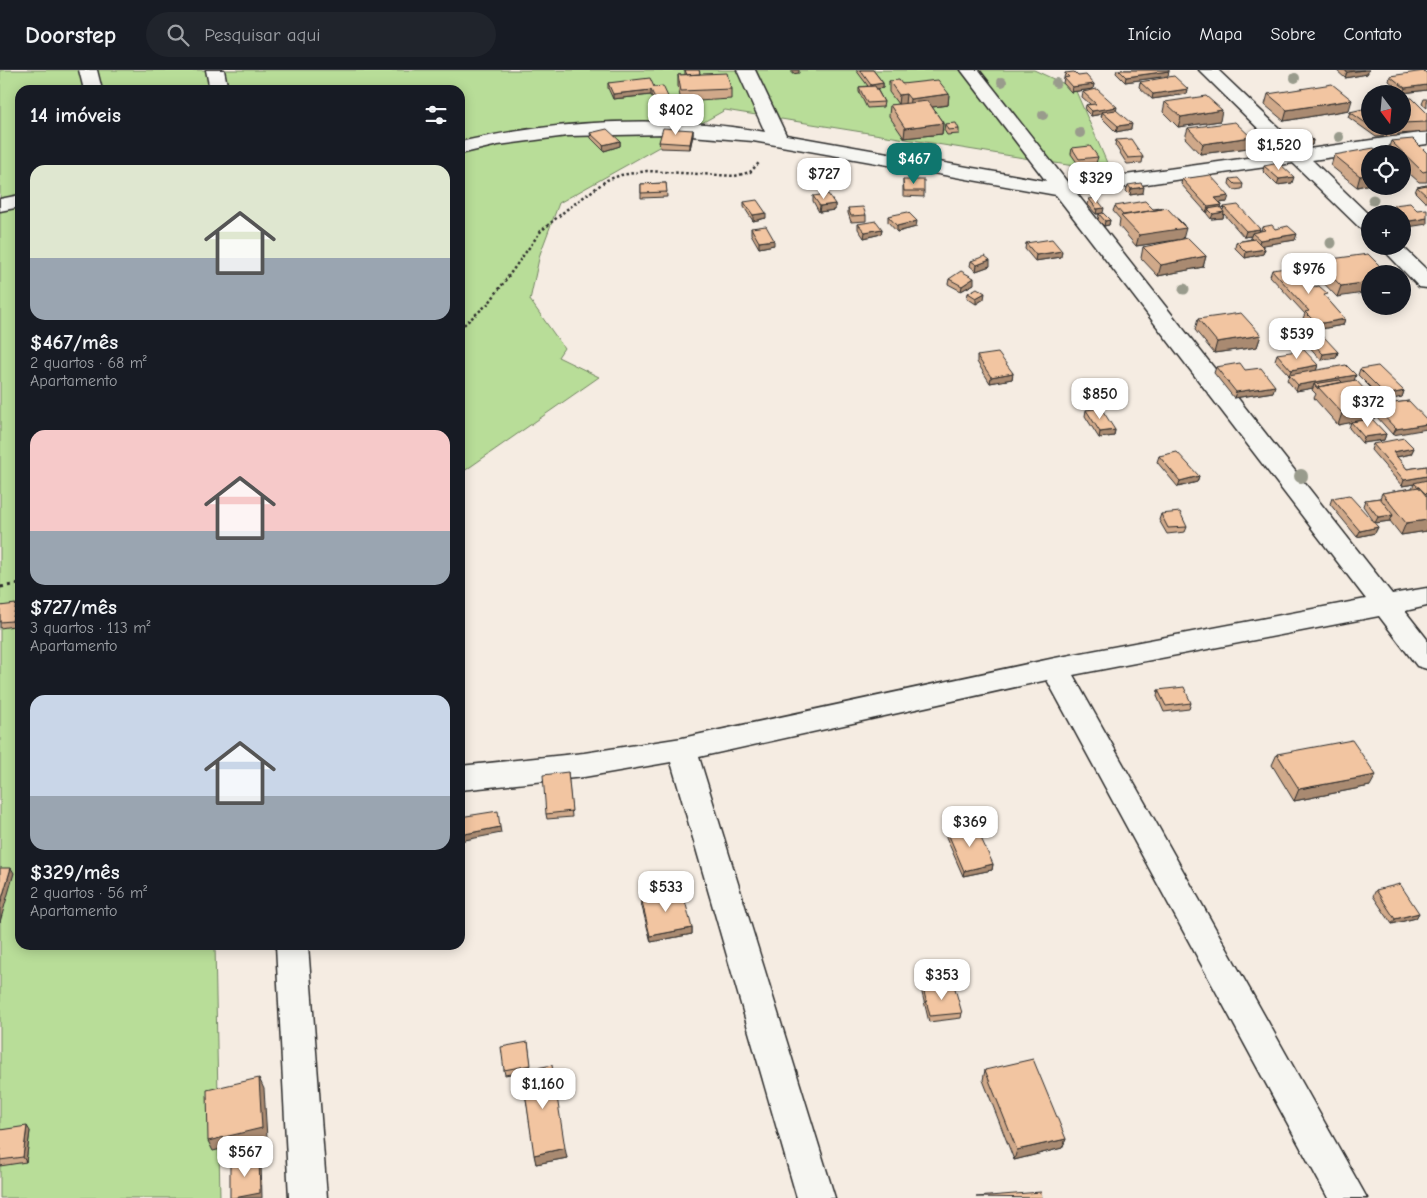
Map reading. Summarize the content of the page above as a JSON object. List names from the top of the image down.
{
  "north": "bottom",
  "page": {
    "header": "Doorstep",
    "search": "Pesquisar aqui",
    "nav": [
      "Início",
      "Mapa",
      "Sobre",
      "Contato"
    ],
    "map_buttons": ["+", "−"],
    "heading": "14 imóveis",
    "price": [
      "$402",
      "$1,520",
      "$467",
      "$727",
      "$329",
      "$976",
      "$539",
      "$850",
      "$372",
      "$369",
      "$533",
      "$353",
      "$1,160",
      "$567"
    ],
    "list": [
      {
        "name": "$467/mês",
        "note": "2 quartos · 68 m² · Apartamento"
      },
      {
        "name": "$727/mês",
        "note": "3 quartos · 113 m² · Apartamento"
      },
      {
        "name": "$329/mês",
        "note": "2 quartos · 56 m² · Apartamento"
      }
    ]
  }
}
